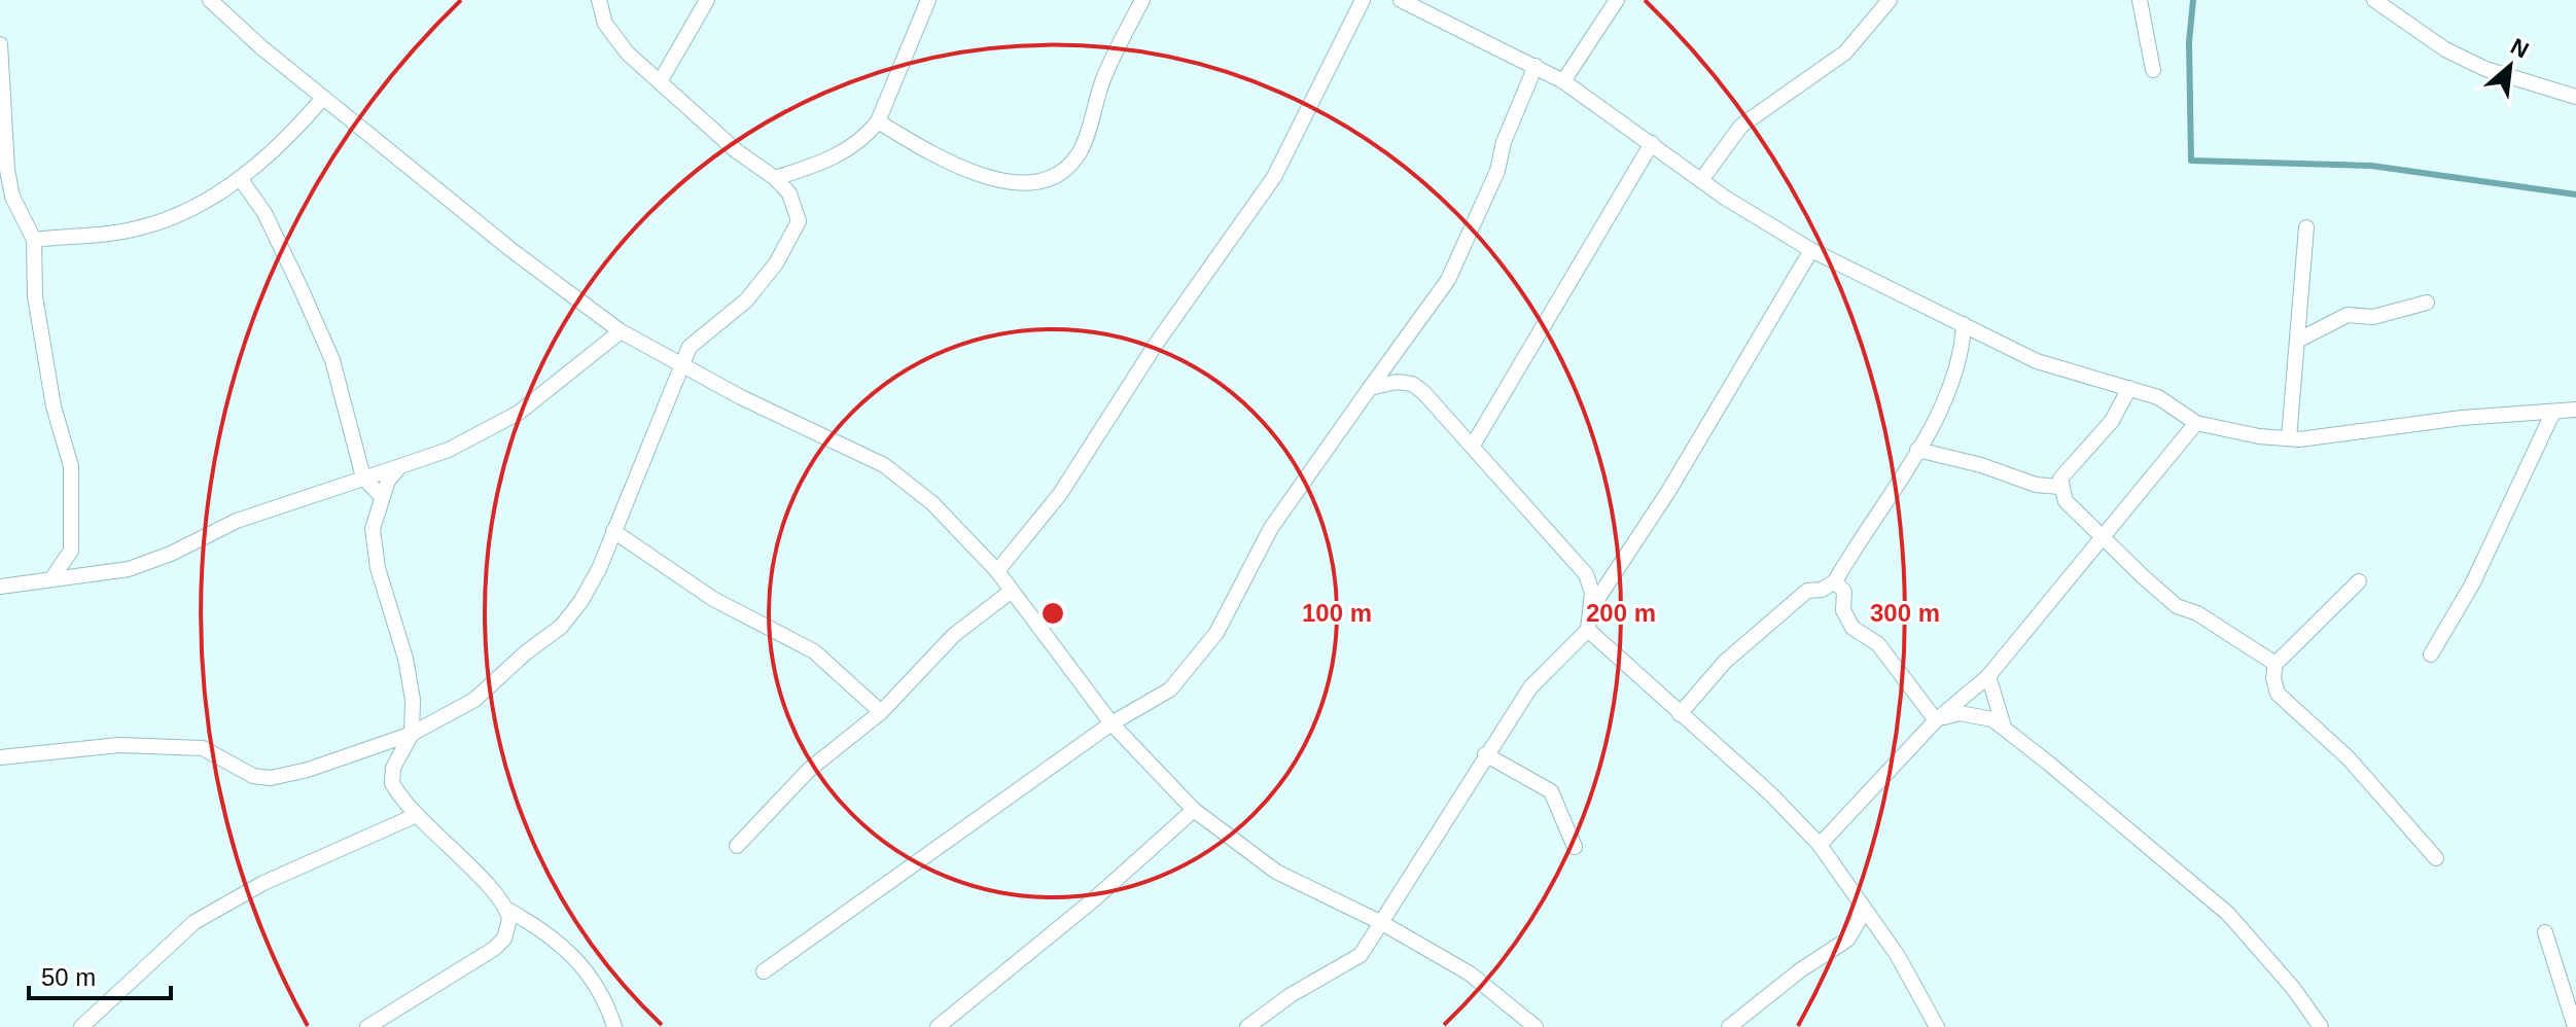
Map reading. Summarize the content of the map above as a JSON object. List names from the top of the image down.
{
  "scale_bar": "50 m",
  "north": "top right",
  "rings": ["100 m", "200 m", "300 m"]
}
